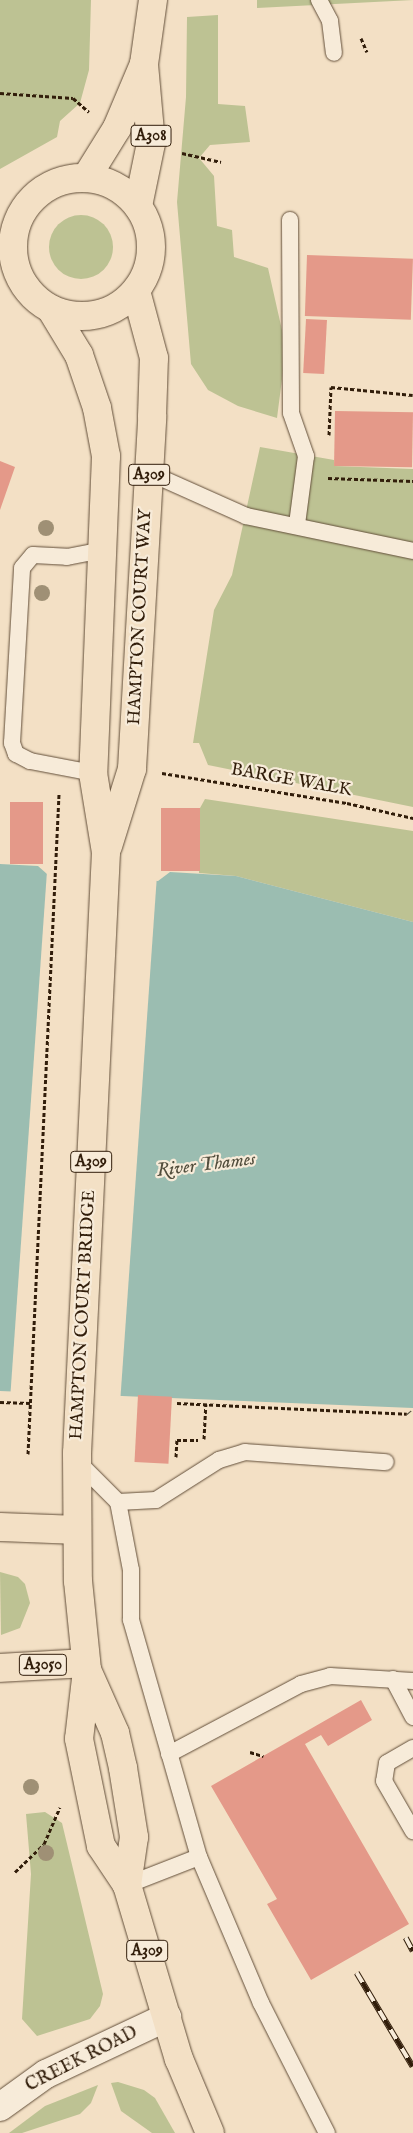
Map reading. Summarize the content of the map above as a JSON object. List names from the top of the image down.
{
  "streets": {
    "main road": [
      "A308",
      "A309",
      "HAMPTON COURT WAY",
      "HAMPTON COURT BRIDGE",
      "A3050",
      "CREEK ROAD"
    ],
    "path": ["BARGE WALK"]
  },
  "crossings": [
    ["A308", "A309"],
    ["A308", "HAMPTON COURT WAY"],
    ["A309", "HAMPTON COURT WAY"],
    ["A309", "HAMPTON COURT BRIDGE"],
    ["A309", "A3050"],
    ["A309", "CREEK ROAD"],
    ["HAMPTON COURT WAY", "HAMPTON COURT BRIDGE"]
  ],
  "water": ["River Thames"]
}
